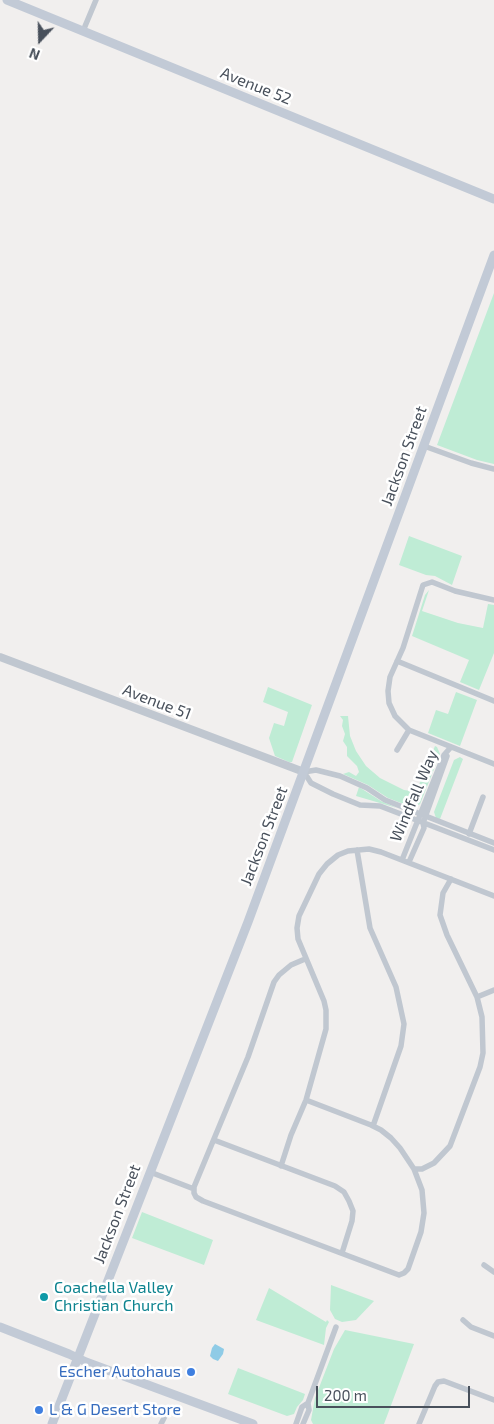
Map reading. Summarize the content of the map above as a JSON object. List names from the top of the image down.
{
  "streets": {
    "main road": ["Avenue 52", "Jackson Street"],
    "street": ["Avenue 51", "Windfall Way"]
  },
  "crossings": [
    ["Jackson Street", "Avenue 51"]
  ],
  "places": ["Coachella Valley Christian Church", "Escher Autohaus", "L & G Desert Store"],
  "scale_bar": "200 m",
  "north": "bottom"
}
